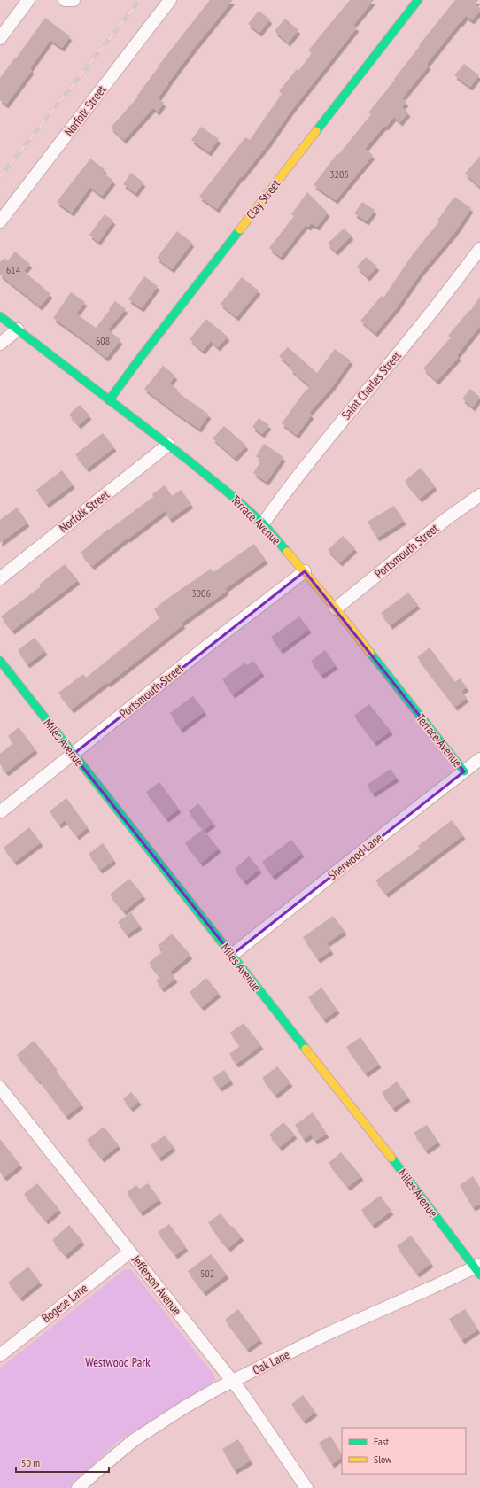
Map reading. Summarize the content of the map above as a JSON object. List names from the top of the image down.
{
  "streets": {
    "street": [
      "Norfolk Street",
      "Clay Street",
      "Saint Charles Street",
      "Terrace Avenue",
      "Portsmouth Street",
      "Miles Avenue",
      "Sherwood Lane",
      "Jefferson Avenue",
      "Bogese Lane",
      "Oak Lane"
    ]
  },
  "crossings": [
    ["Norfolk Street", "Terrace Avenue"],
    ["Clay Street", "Terrace Avenue"],
    ["Saint Charles Street", "Terrace Avenue"],
    ["Terrace Avenue", "Portsmouth Street"],
    ["Terrace Avenue", "Sherwood Lane"],
    ["Portsmouth Street", "Miles Avenue"],
    ["Miles Avenue", "Sherwood Lane"],
    ["Miles Avenue", "Oak Lane"],
    ["Jefferson Avenue", "Bogese Lane"],
    ["Jefferson Avenue", "Oak Lane"]
  ],
  "parks": ["Westwood Park"],
  "house_numbers": [
    "3205",
    "614",
    "608",
    "3006",
    "502"
  ],
  "legend": ["Fast", "Slow"],
  "scale_bar": "50 m"
}
